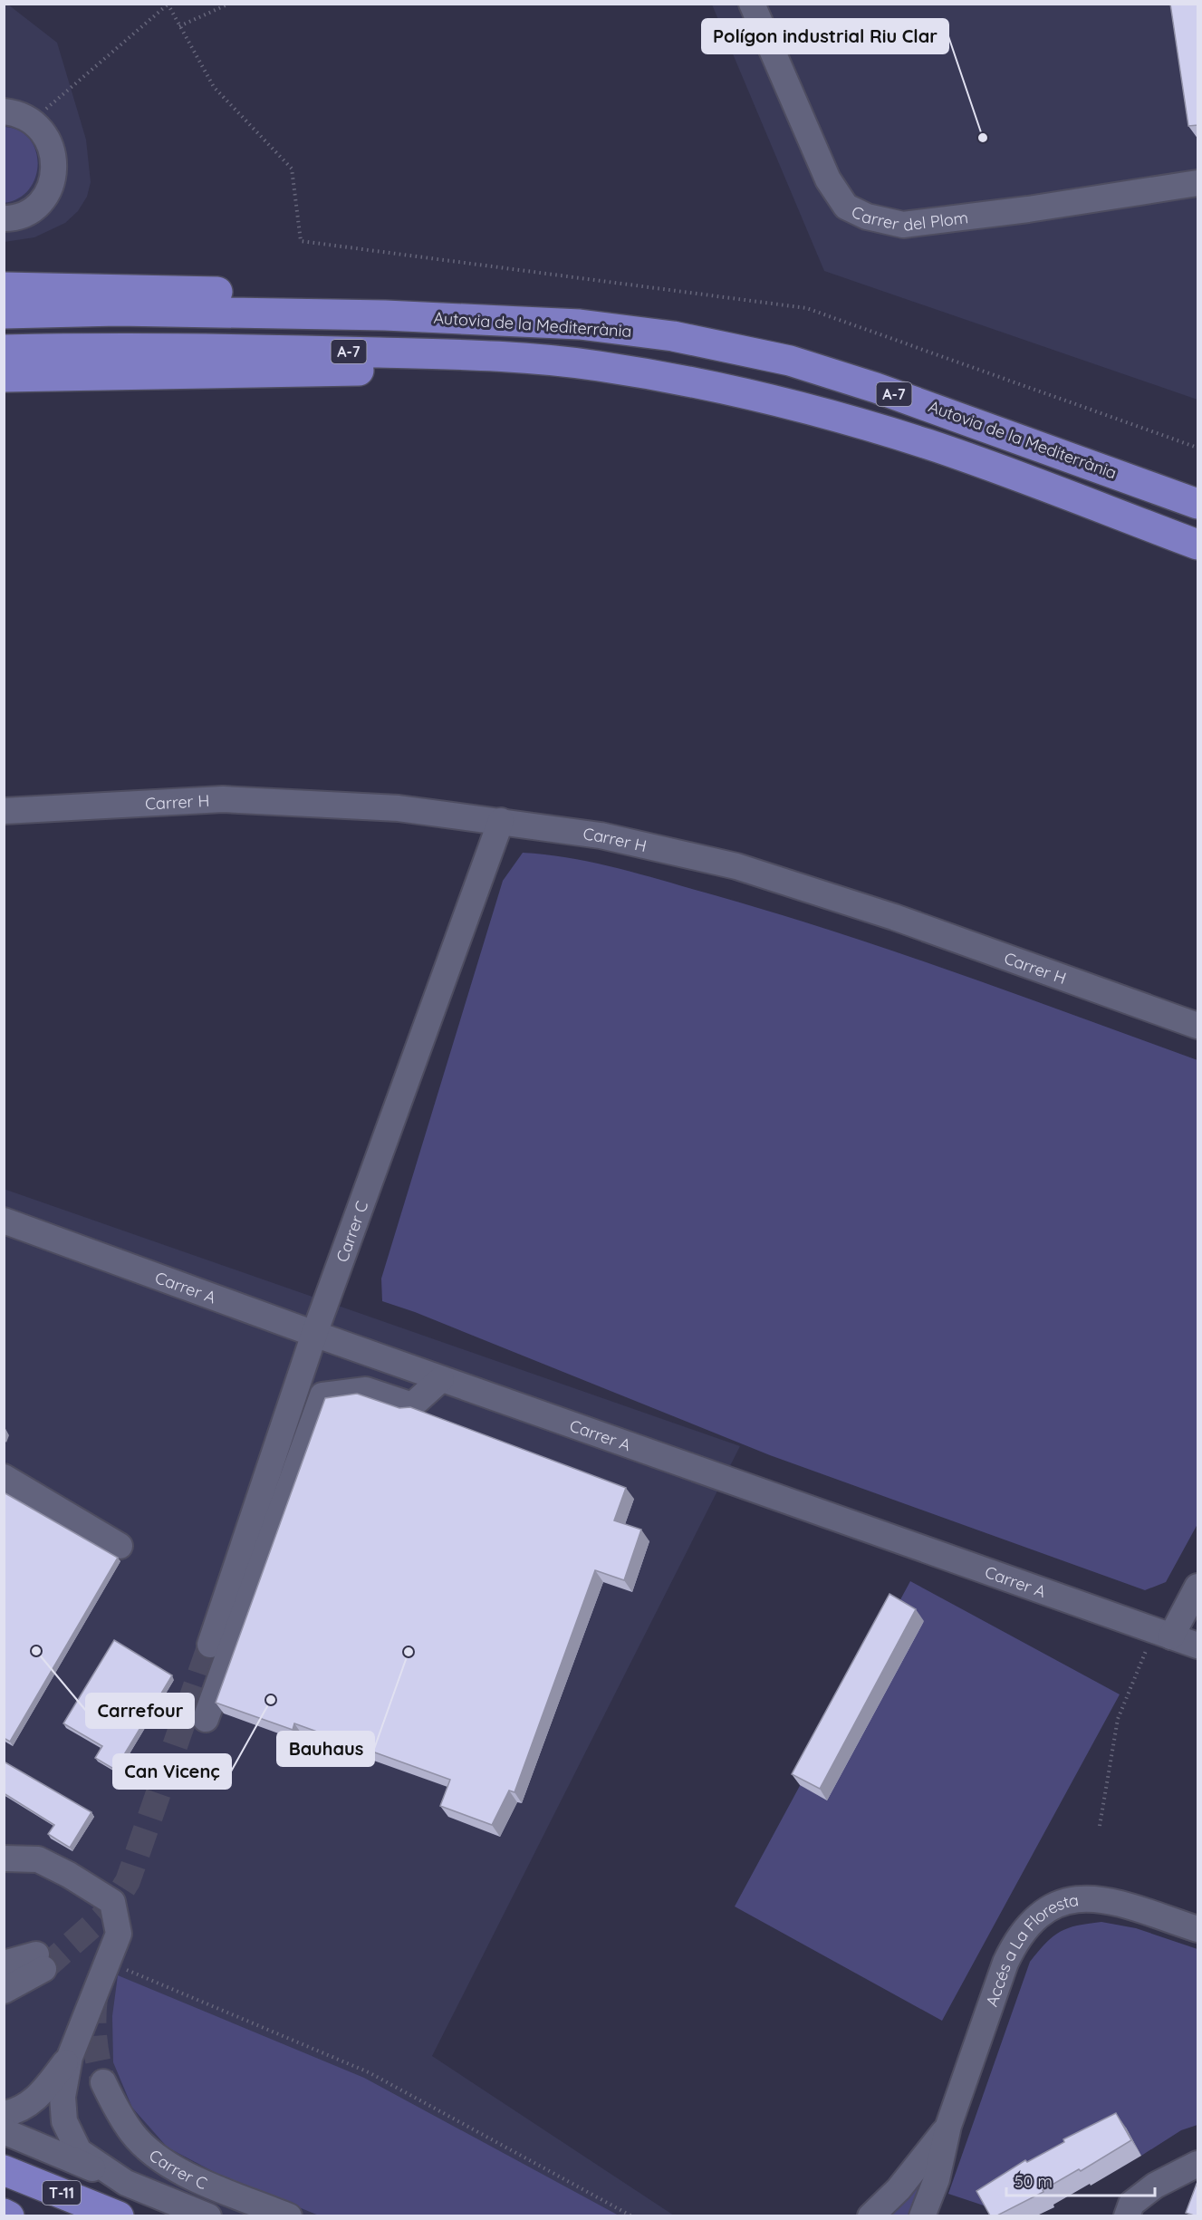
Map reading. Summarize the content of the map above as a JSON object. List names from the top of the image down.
{
  "streets": {
    "highway": ["Autovia de la Mediterrània", "A-7", "T-11"],
    "street": [
      "Carrer del Plom",
      "Carrer H",
      "Carrer C",
      "Carrer A",
      "Accés a La Floresta"
    ]
  },
  "crossings": [
    ["Carrer H", "Carrer C"],
    ["Carrer C", "Carrer A"]
  ],
  "places": [
    "Polígon industrial Riu Clar",
    "Carrefour",
    "Bauhaus",
    "Can Vicenç"
  ],
  "scale_bar": "50 m"
}
